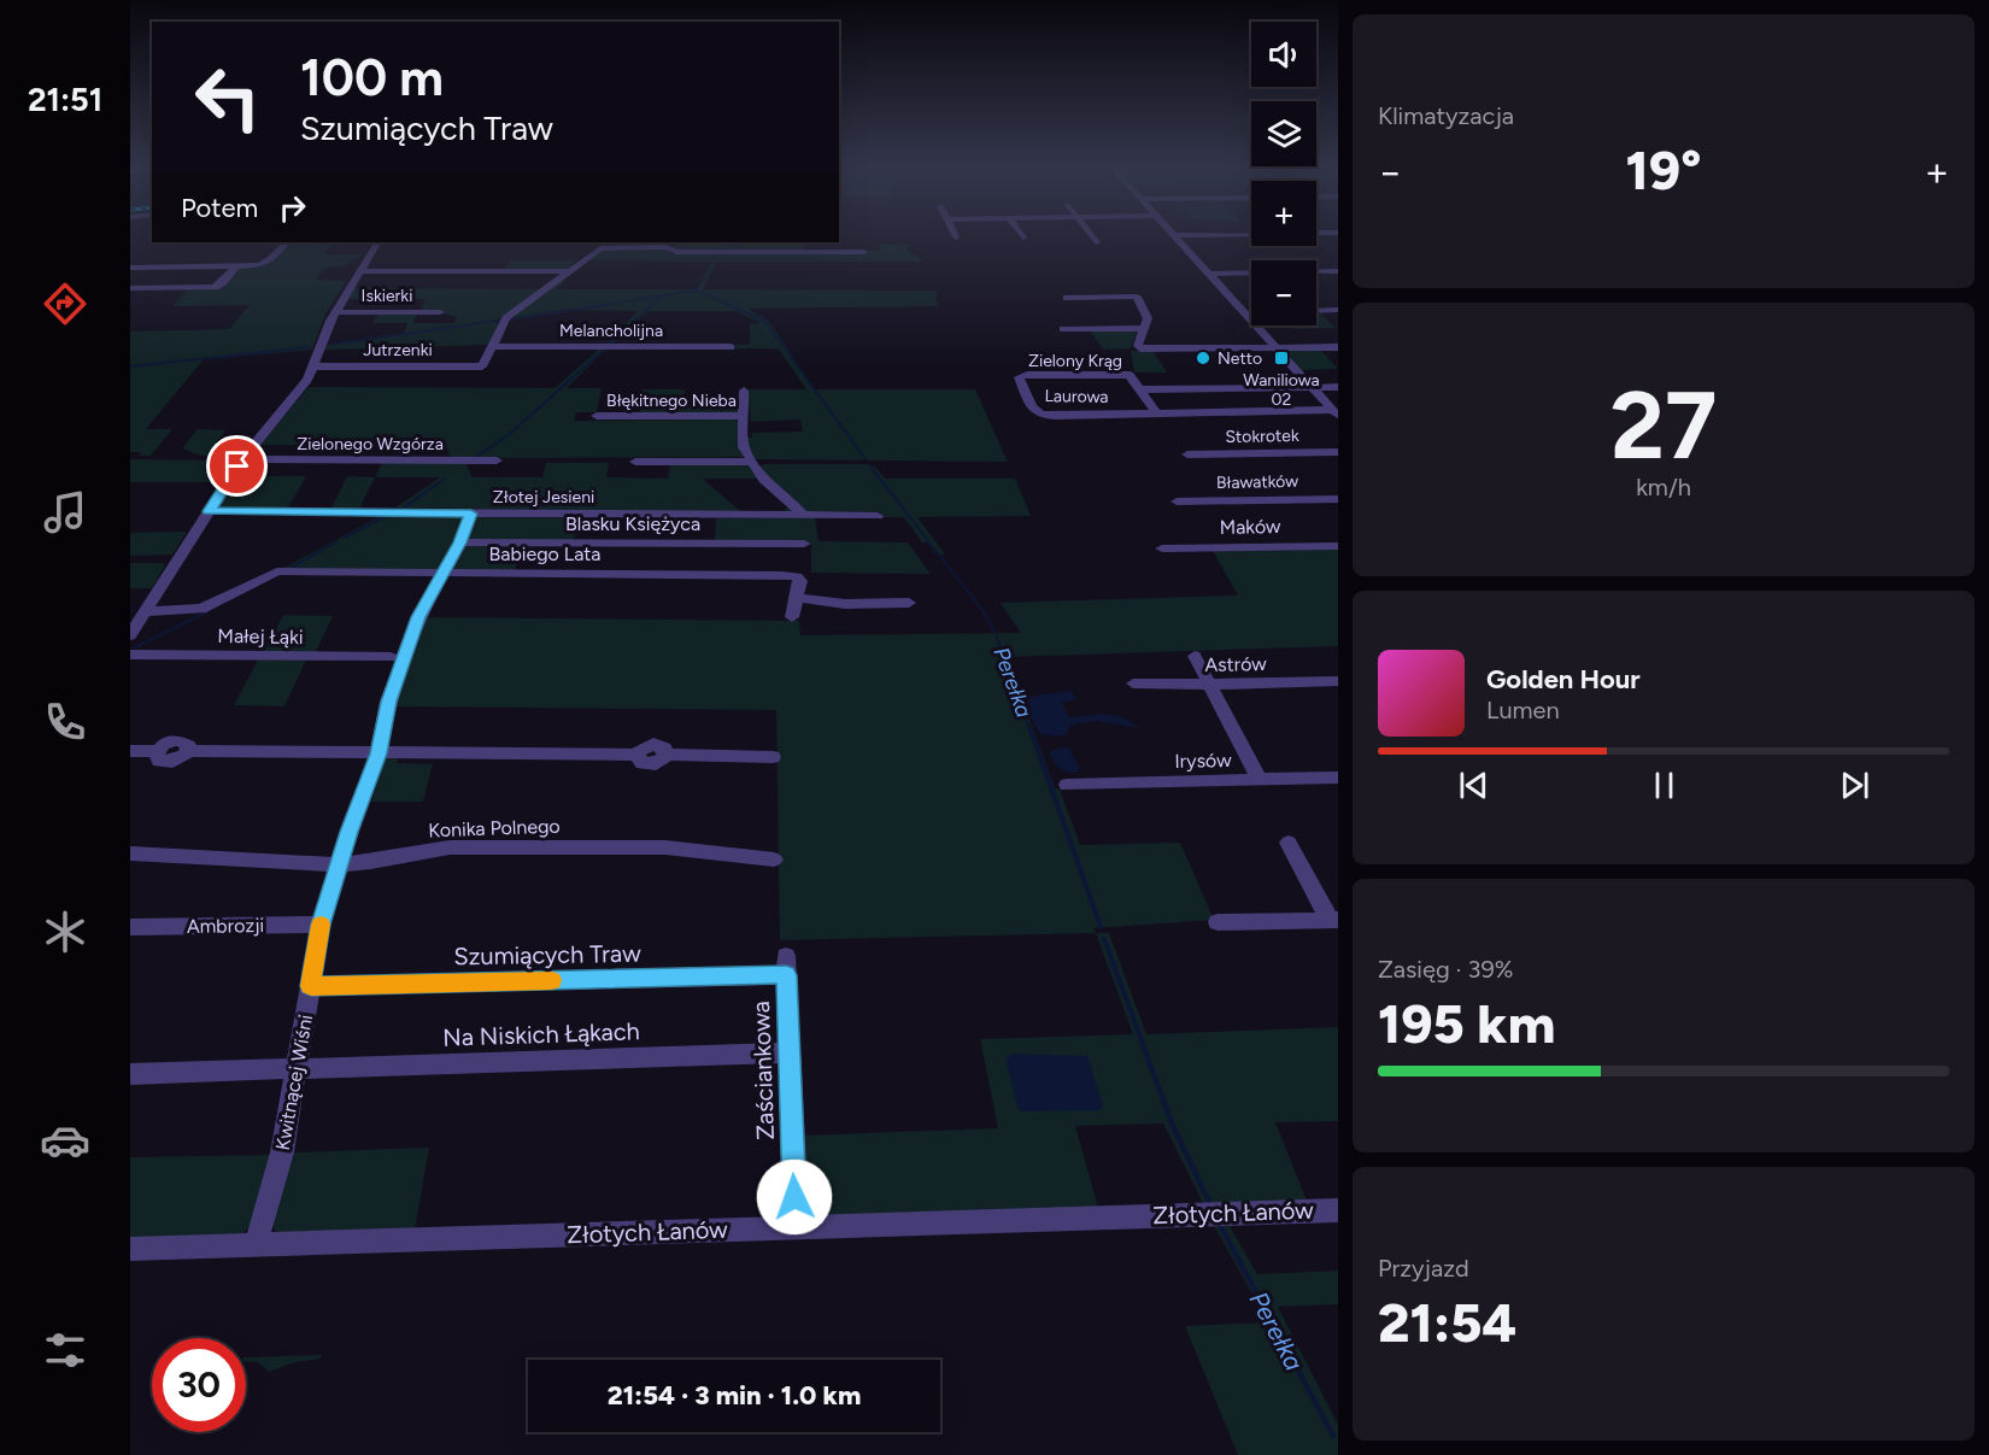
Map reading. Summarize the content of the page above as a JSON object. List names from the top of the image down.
{
  "streets": {
    "street": [
      "Iskierki",
      "Melancholijna",
      "Jutrzenki",
      "Zielony Krąg",
      "Laurowa",
      "Błękitnego Nieba",
      "Stokrotek",
      "Zielonego Wzgórza",
      "Bławatków",
      "Złotej Jesieni",
      "Blasku Księżyca",
      "Maków",
      "Babiego Lata",
      "Małej Łąki",
      "Astrów",
      "Irysów",
      "Konika Polnego",
      "Ambrozji",
      "Szumiących Traw",
      "Na Niskich Łąkach",
      "Zaściankowa",
      "Kwitnącej Wiśni",
      "Złotych Łanów"
    ]
  },
  "crossings": [
    ["Melancholijna", "Jutrzenki"],
    ["Zielony Krąg", "Laurowa"],
    ["Złotej Jesieni", "Kwitnącej Wiśni"],
    ["Blasku Księżyca", "Kwitnącej Wiśni"],
    ["Babiego Lata", "Kwitnącej Wiśni"],
    ["Konika Polnego", "Kwitnącej Wiśni"],
    ["Ambrozji", "Kwitnącej Wiśni"],
    ["Szumiących Traw", "Zaściankowa"],
    ["Szumiących Traw", "Kwitnącej Wiśni"],
    ["Na Niskich Łąkach", "Zaściankowa"],
    ["Na Niskich Łąkach", "Kwitnącej Wiśni"],
    ["Zaściankowa", "Złotych Łanów"],
    ["Kwitnącej Wiśni", "Złotych Łanów"]
  ],
  "water": ["Perełka"],
  "places": {
    "other": ["Netto"],
    "transit": ["Waniliowa 02"]
  },
  "page": {
    "tabs": "21:51",
    "tile": [
      "Klimatyzacja",
      ["27", "km/h"],
      ["Zasięg · 39%", "195 km"],
      ["Przyjazd", "21:54"]
    ],
    "map_buttons": ["+", "−"],
    "turn": ["100 m", "Szumiących Traw"],
    "heat": ["−", "19°", "+"],
    "then": "Potem",
    "song": ["Golden Hour", "Lumen"],
    "limit": "30",
    "trip": "21:54 · 3 min · 1.0 km"
  }
}
